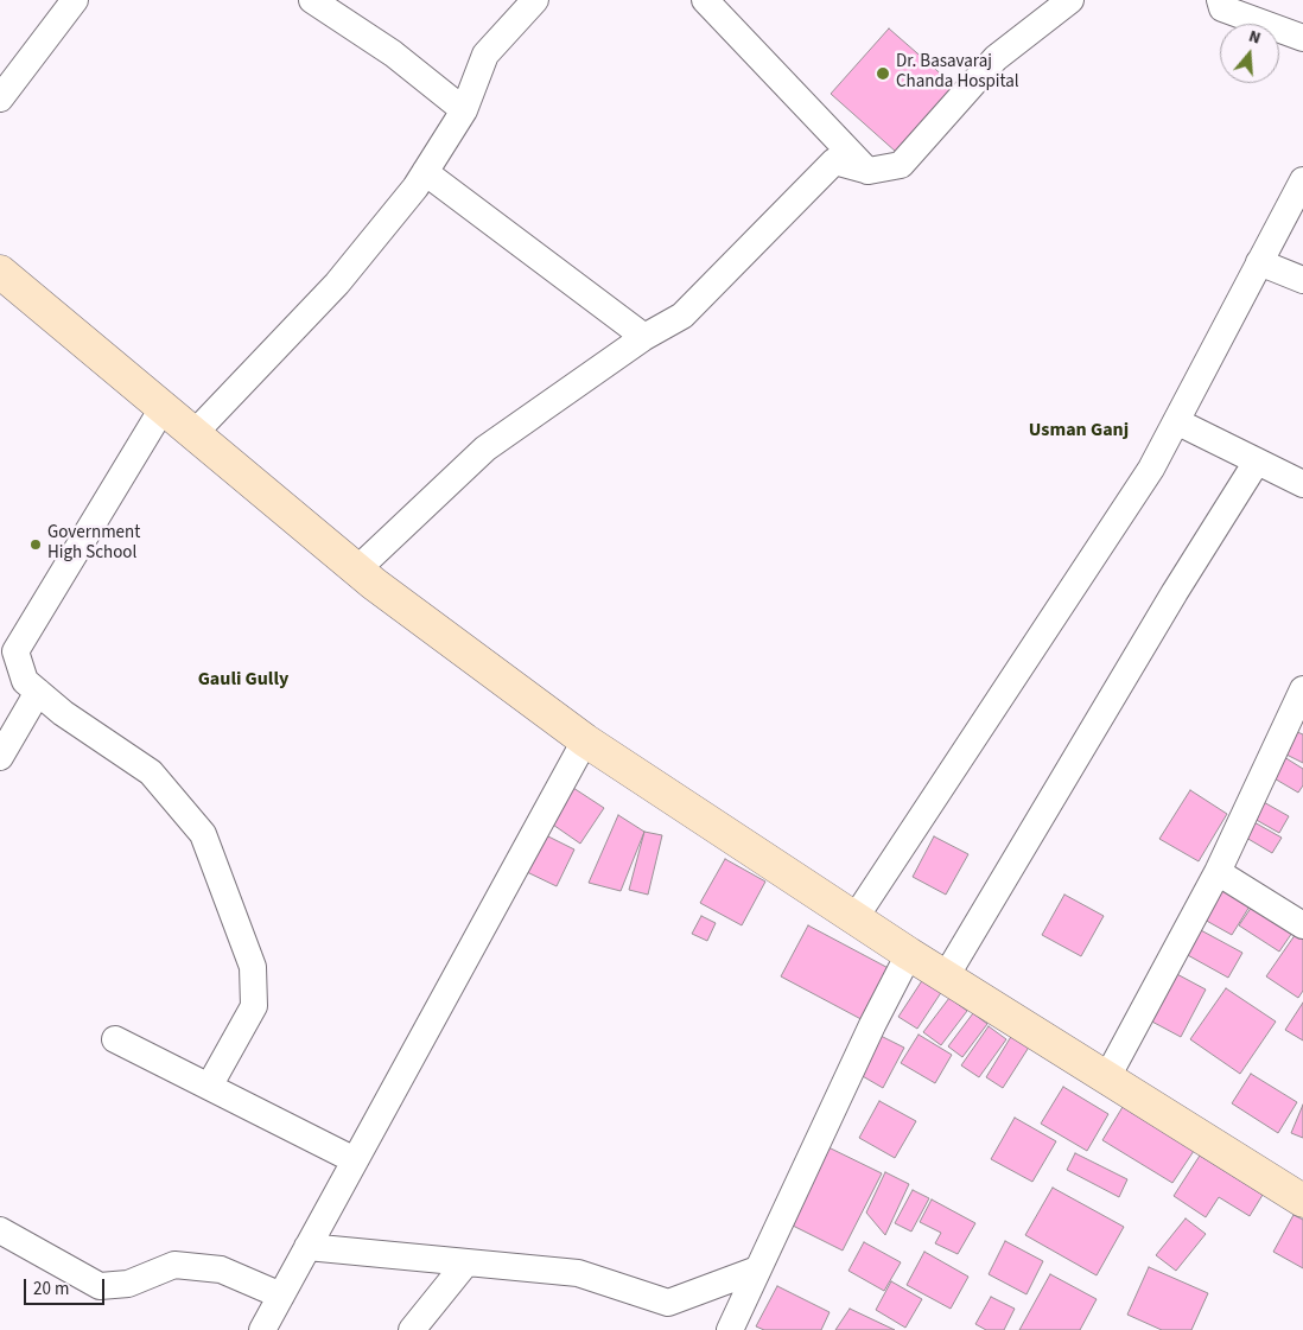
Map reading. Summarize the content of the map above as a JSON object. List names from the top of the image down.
{
  "districts": ["Usman Ganj", "Gauli Gully"],
  "places": ["Dr. Basavaraj Chanda Hospital", "Government High School"],
  "scale_bar": "20 m",
  "north": "top"
}
